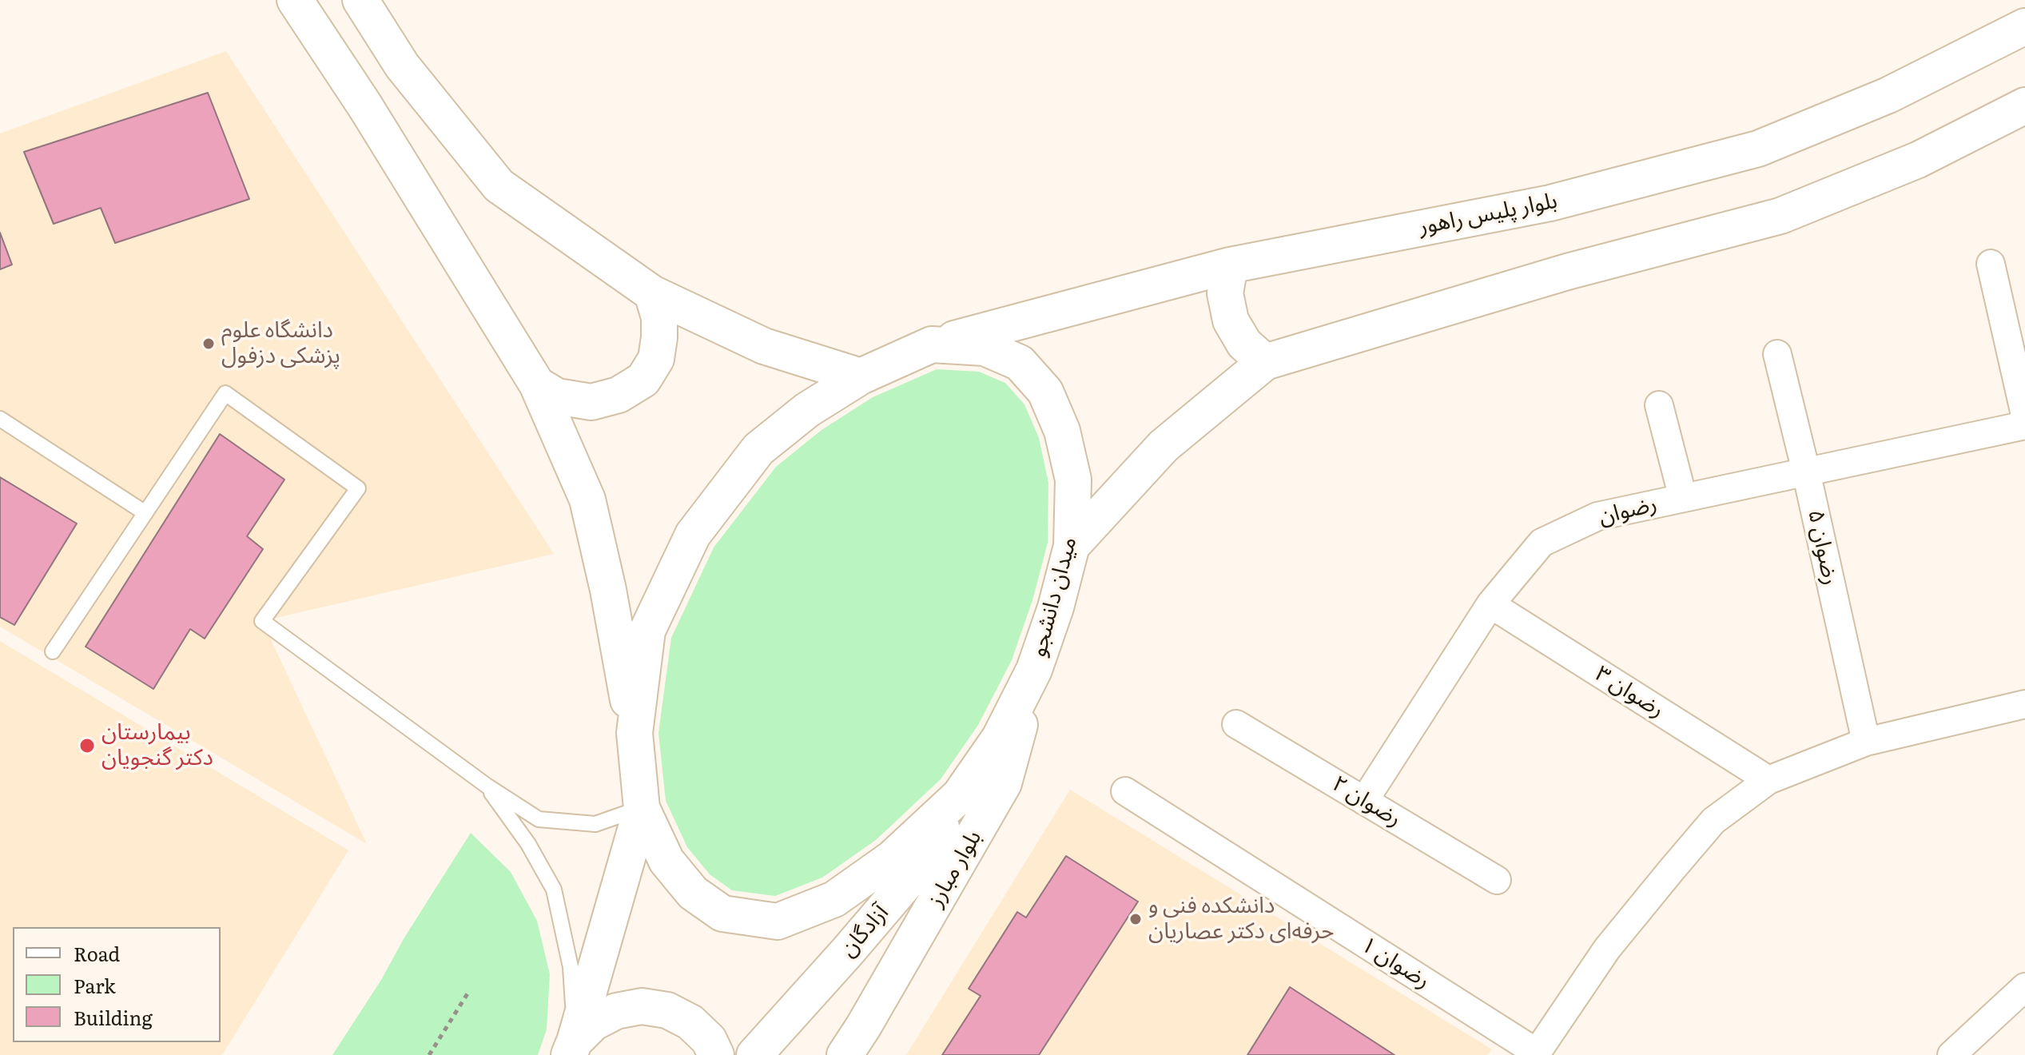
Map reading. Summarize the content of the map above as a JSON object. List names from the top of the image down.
{
  "streets": {
    "main road": [
      "بلوار پلیس راهور",
      "میدان دانشجو",
      "بلوار مبارز",
      "آزادگان"
    ],
    "street": [
      "رضوان",
      "رضوان ۵",
      "رضوان ۳",
      "رضوان ۲",
      "رضوان ۱"
    ]
  },
  "crossings": [
    ["بلوار پلیس راهور", "میدان دانشجو"],
    ["رضوان", "رضوان ۵"],
    ["رضوان", "رضوان ۳"],
    ["رضوان", "رضوان ۲"],
    ["میدان دانشجو", "بلوار مبارز"],
    ["میدان دانشجو", "آزادگان"]
  ],
  "places": ["دانشگاه علوم پزشکی دزفول", "بیمارستان دکتر گنجویان", "دانشکده فنی و حرفه‌ای دکتر عصاریان"],
  "legend": ["Road", "Park", "Building"]
}
